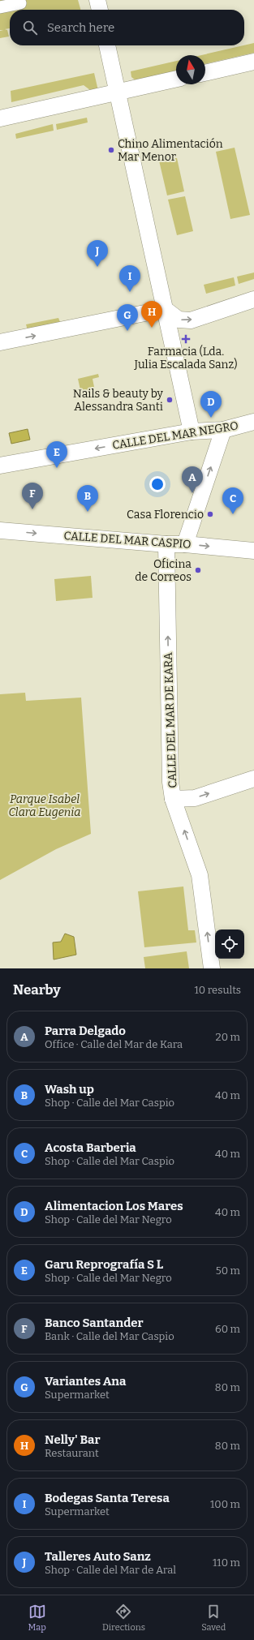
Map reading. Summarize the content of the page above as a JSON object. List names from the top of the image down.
{
  "streets": {
    "street": ["CALLE DEL MAR NEGRO", "CALLE DEL MAR CASPIO", "CALLE DEL MAR DE KARA"]
  },
  "crossings": [
    ["CALLE DEL MAR CASPIO", "CALLE DEL MAR DE KARA"]
  ],
  "one_way": ["CALLE DEL MAR CASPIO", "CALLE DEL MAR DE KARA"],
  "parks": ["Parque Isabel Clara Eugenia"],
  "places": {
    "other": [
      "Chino Alimentación Mar Menor",
      "Nails & beauty by Alessandra Santi",
      "Casa Florencio",
      "Oficina de Correos"
    ],
    "health": ["Farmacia (Lda. Julia Escalada Sanz)"]
  },
  "north": "top",
  "page": {
    "search": "Search here",
    "pins": [
      "J",
      "I",
      "H",
      "G",
      "D",
      "E",
      "A",
      "F",
      "B",
      "C"
    ],
    "heading": ["Nearby", "10 results"],
    "list": [
      {
        "mark": "A",
        "name": "Parra Delgado",
        "note": "Office · Calle del Mar de Kara",
        "value": "20 m"
      },
      {
        "mark": "B",
        "name": "Wash up",
        "note": "Shop · Calle del Mar Caspio",
        "value": "40 m"
      },
      {
        "mark": "C",
        "name": "Acosta Barberia",
        "note": "Shop · Calle del Mar Caspio",
        "value": "40 m"
      },
      {
        "mark": "D",
        "name": "Alimentacion Los Mares",
        "note": "Shop · Calle del Mar Negro",
        "value": "40 m"
      },
      {
        "mark": "E",
        "name": "Garu Reprografía S L",
        "note": "Shop · Calle del Mar Negro",
        "value": "50 m"
      },
      {
        "mark": "F",
        "name": "Banco Santander",
        "note": "Bank · Calle del Mar Caspio",
        "value": "60 m"
      },
      {
        "mark": "G",
        "name": "Variantes Ana",
        "note": "Supermarket",
        "value": "80 m"
      },
      {
        "mark": "H",
        "name": "Nelly' Bar",
        "note": "Restaurant",
        "value": "80 m"
      },
      {
        "mark": "I",
        "name": "Bodegas Santa Teresa",
        "note": "Supermarket",
        "value": "100 m"
      },
      {
        "mark": "J",
        "name": "Talleres Auto Sanz",
        "note": "Shop · Calle del Mar de Aral",
        "value": "110 m"
      }
    ],
    "nav": ["Map", "Directions", "Saved"]
  }
}
